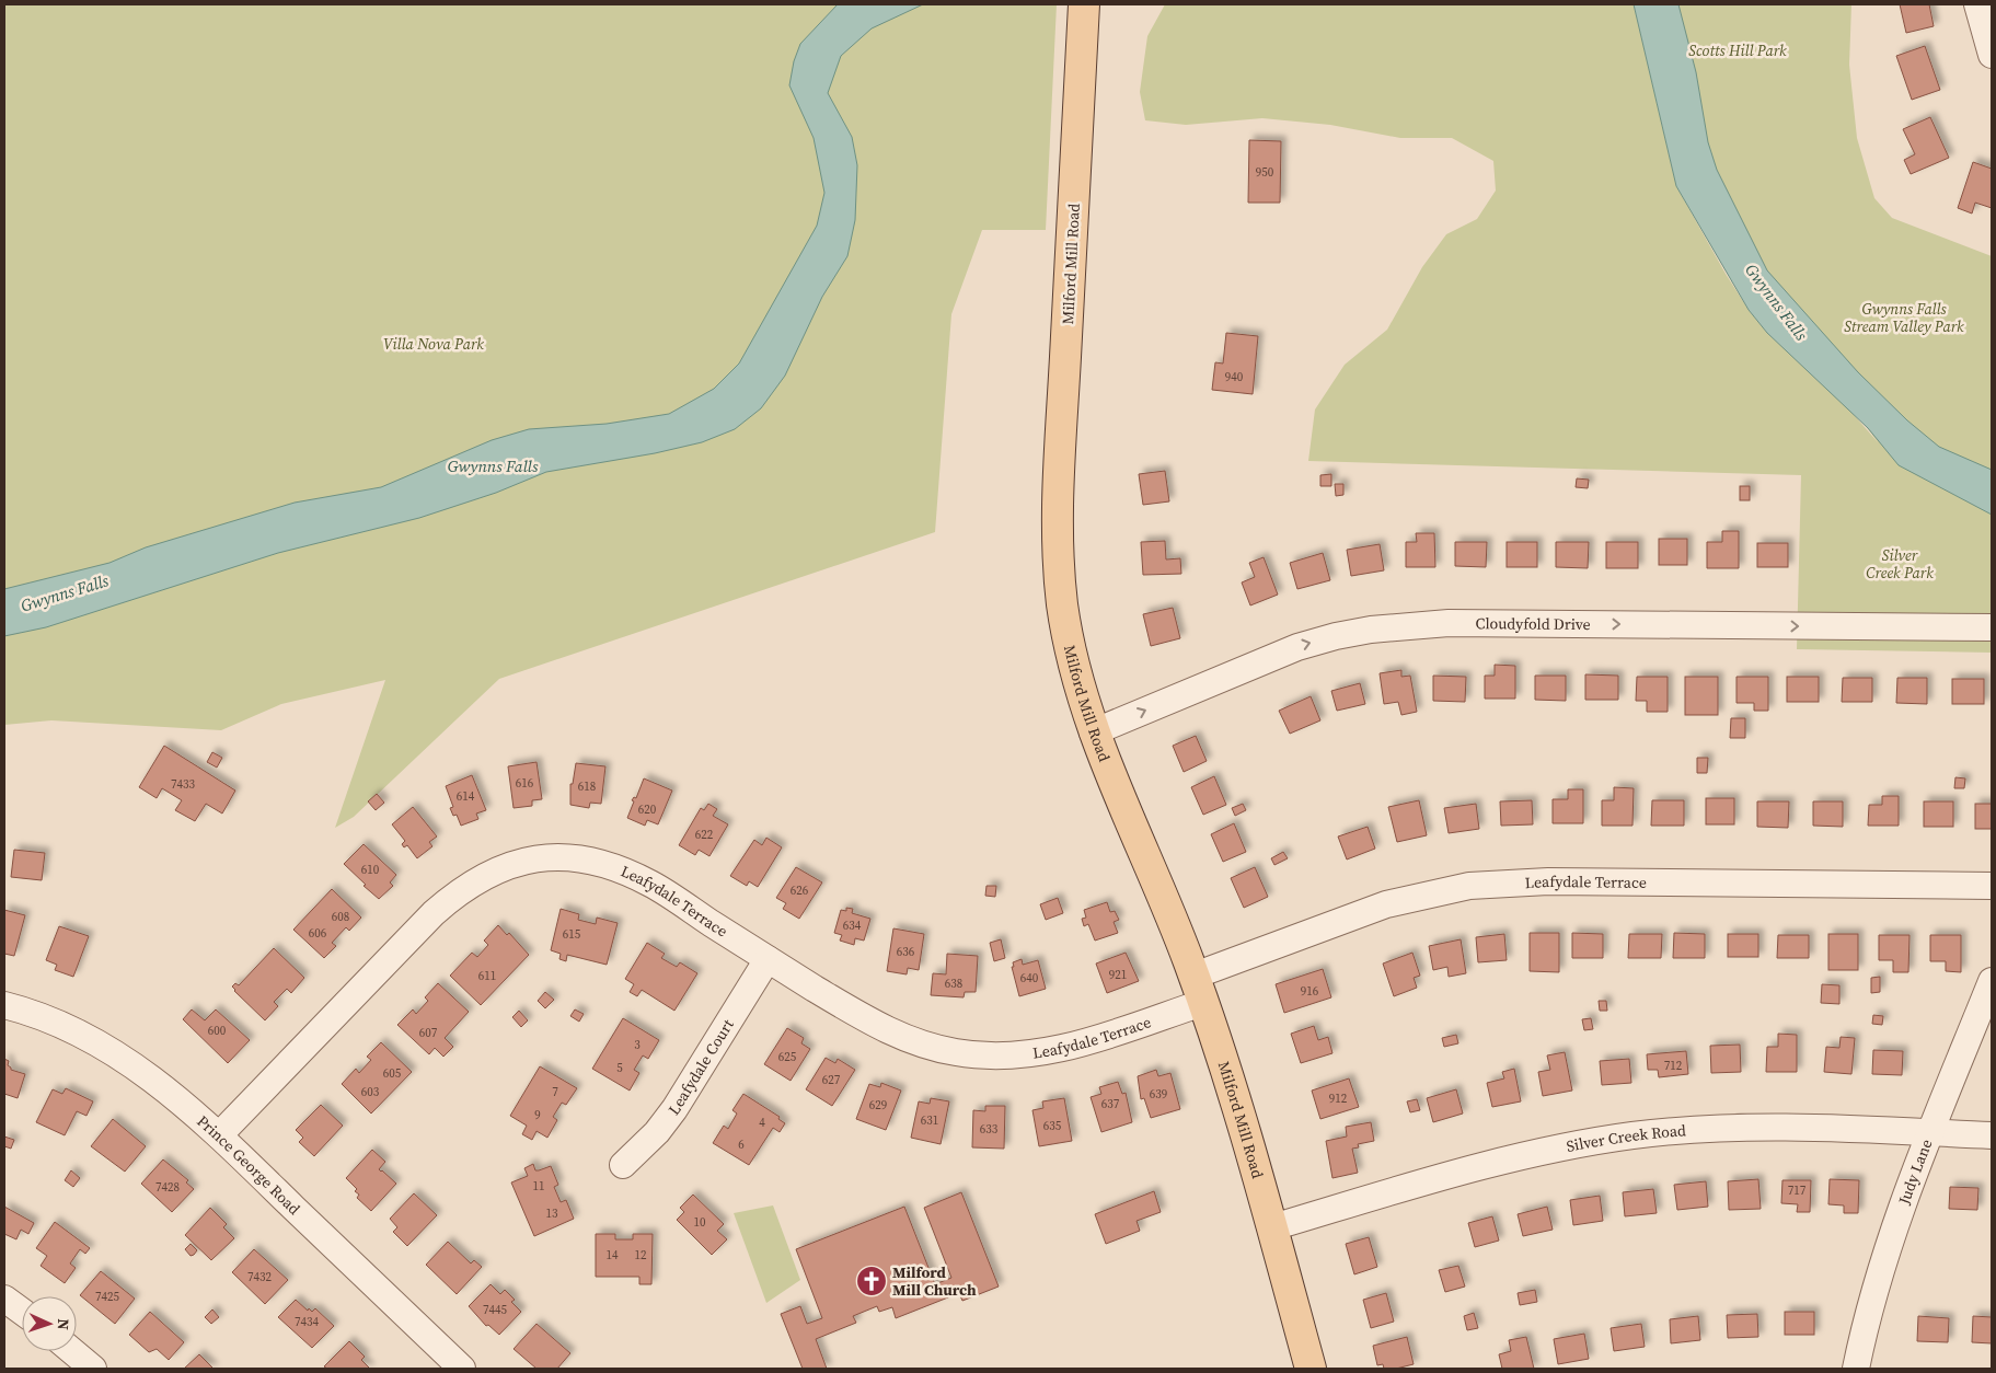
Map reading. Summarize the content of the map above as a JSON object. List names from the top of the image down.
{
  "streets": {
    "main road": ["Milford Mill Road"],
    "street": [
      "Cloudyfold Drive",
      "Leafydale Terrace",
      "Leafydale Court",
      "Silver Creek Road",
      "Prince George Road",
      "Judy Lane"
    ]
  },
  "crossings": [
    ["Milford Mill Road", "Cloudyfold Drive"],
    ["Milford Mill Road", "Leafydale Terrace"],
    ["Milford Mill Road", "Silver Creek Road"],
    ["Leafydale Terrace", "Leafydale Court"],
    ["Leafydale Terrace", "Prince George Road"],
    ["Silver Creek Road", "Judy Lane"]
  ],
  "one_way": ["Cloudyfold Drive"],
  "water": ["Gwynns Falls"],
  "parks": [
    "Scotts Hill Park",
    "Gwynns Falls Stream Valley Park",
    "Villa Nova Park",
    "Silver Creek Park"
  ],
  "places": {
    "church": ["Milford Mill Church"]
  },
  "house_numbers": [
    "950",
    "940",
    "616",
    "7433",
    "618",
    "614",
    "620",
    "622",
    "610",
    "626",
    "608",
    "634",
    "606",
    "615",
    "636",
    "921",
    "611",
    "640",
    "638",
    "916",
    "600",
    "607",
    "3",
    "625",
    "712",
    "5",
    "605",
    "627",
    "603",
    "7",
    "639",
    "912",
    "637",
    "629",
    "9",
    "631",
    "4",
    "635",
    "633",
    "6",
    "11",
    "7428",
    "717",
    "13",
    "10",
    "14",
    "12",
    "7432",
    "7425",
    "7445",
    "7434"
  ],
  "north": "right"
}
